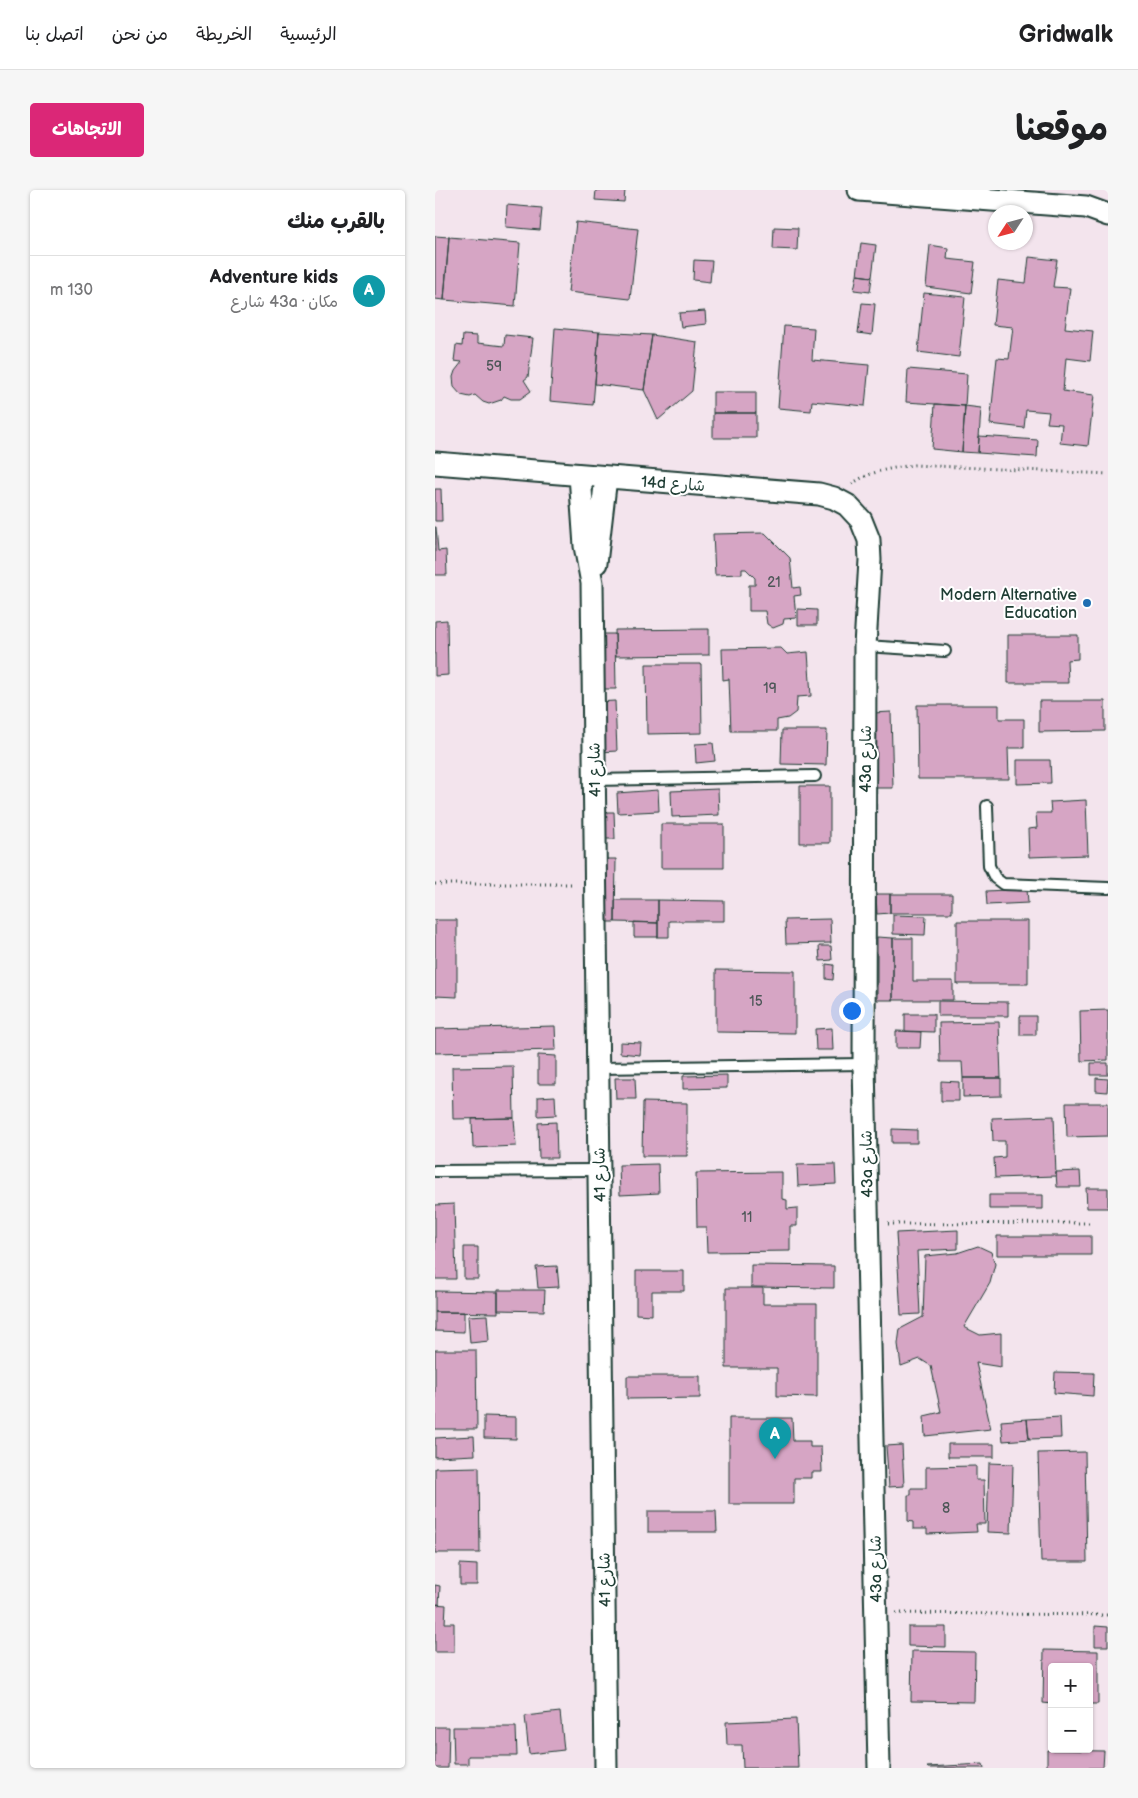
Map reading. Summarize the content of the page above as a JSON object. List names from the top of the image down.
{
  "streets": {
    "street": ["14d شارع", "43a شارع", "شارع 41"]
  },
  "crossings": [
    ["14d شارع", "43a شارع"],
    ["14d شارع", "شارع 41"]
  ],
  "places": ["Modern Alternative Education"],
  "house_numbers": [
    "59",
    "21",
    "19",
    "15",
    "11",
    "8"
  ],
  "north": "bottom left",
  "page": {
    "header": "Gridwalk",
    "nav": [
      "الرئيسية",
      "الخريطة",
      "من نحن",
      "اتصل بنا"
    ],
    "title": "موقعنا",
    "buttons": "الاتجاهات",
    "heading": "بالقرب منك",
    "list": [
      {
        "mark": "A",
        "name": "Adventure kids",
        "note": "مكان · 43a شارع",
        "value": "130 m"
      }
    ],
    "pins": "A",
    "map_buttons": ["+", "−"]
  }
}
